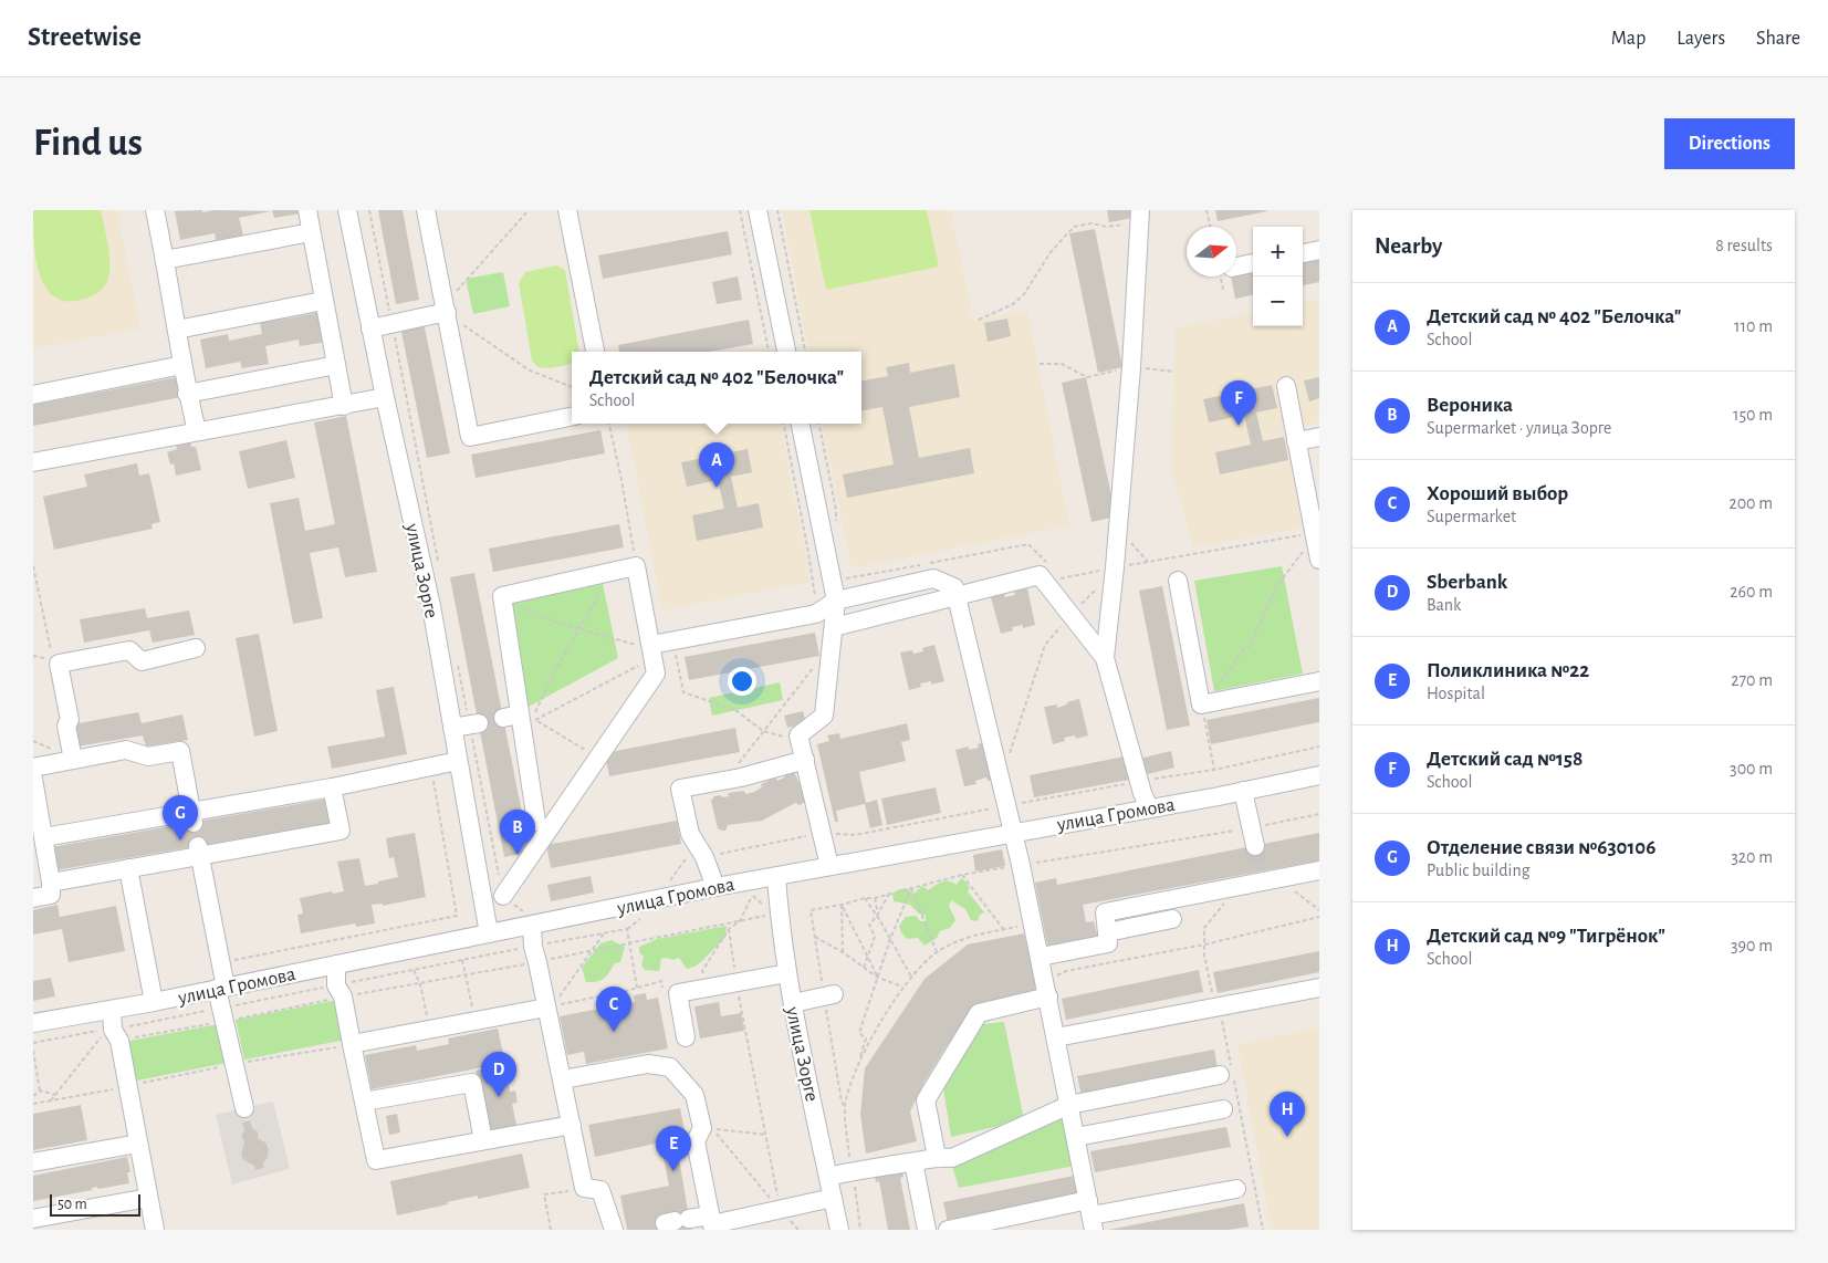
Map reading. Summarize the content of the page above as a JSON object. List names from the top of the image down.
{
  "streets": {
    "street": ["улица Зорге", "улица Громова"]
  },
  "crossings": [
    ["улица Зорге", "улица Громова"]
  ],
  "scale_bar": "50 m",
  "north": "right",
  "page": {
    "header": "Streetwise",
    "nav": ["Map", "Layers", "Share"],
    "buttons": "Directions",
    "title": "Find us",
    "heading": ["Nearby", "8 results"],
    "map_buttons": ["+", "−"],
    "list": [
      {
        "mark": "A",
        "name": "Детский сад № 402 \"Белочка\"",
        "note": "School",
        "value": "110 m"
      },
      {
        "mark": "B",
        "name": "Вероника",
        "note": "Supermarket · улица Зорге",
        "value": "150 m"
      },
      {
        "mark": "C",
        "name": "Хороший выбор",
        "note": "Supermarket",
        "value": "200 m"
      },
      {
        "mark": "D",
        "name": "Sberbank",
        "note": "Bank",
        "value": "260 m"
      },
      {
        "mark": "E",
        "name": "Поликлиника №22",
        "note": "Hospital",
        "value": "270 m"
      },
      {
        "mark": "F",
        "name": "Детский сад №158",
        "note": "School",
        "value": "300 m"
      },
      {
        "mark": "G",
        "name": "Отделение связи №630106",
        "note": "Public building",
        "value": "320 m"
      },
      {
        "mark": "H",
        "name": "Детский сад №9 \"Тигрёнок\"",
        "note": "School",
        "value": "390 m"
      }
    ],
    "popup": ["Детский сад № 402 \"Белочка\"", "School"],
    "pins": [
      "F",
      "A",
      "G",
      "B",
      "C",
      "D",
      "H",
      "E"
    ],
    "scale": "50 m"
  }
}
